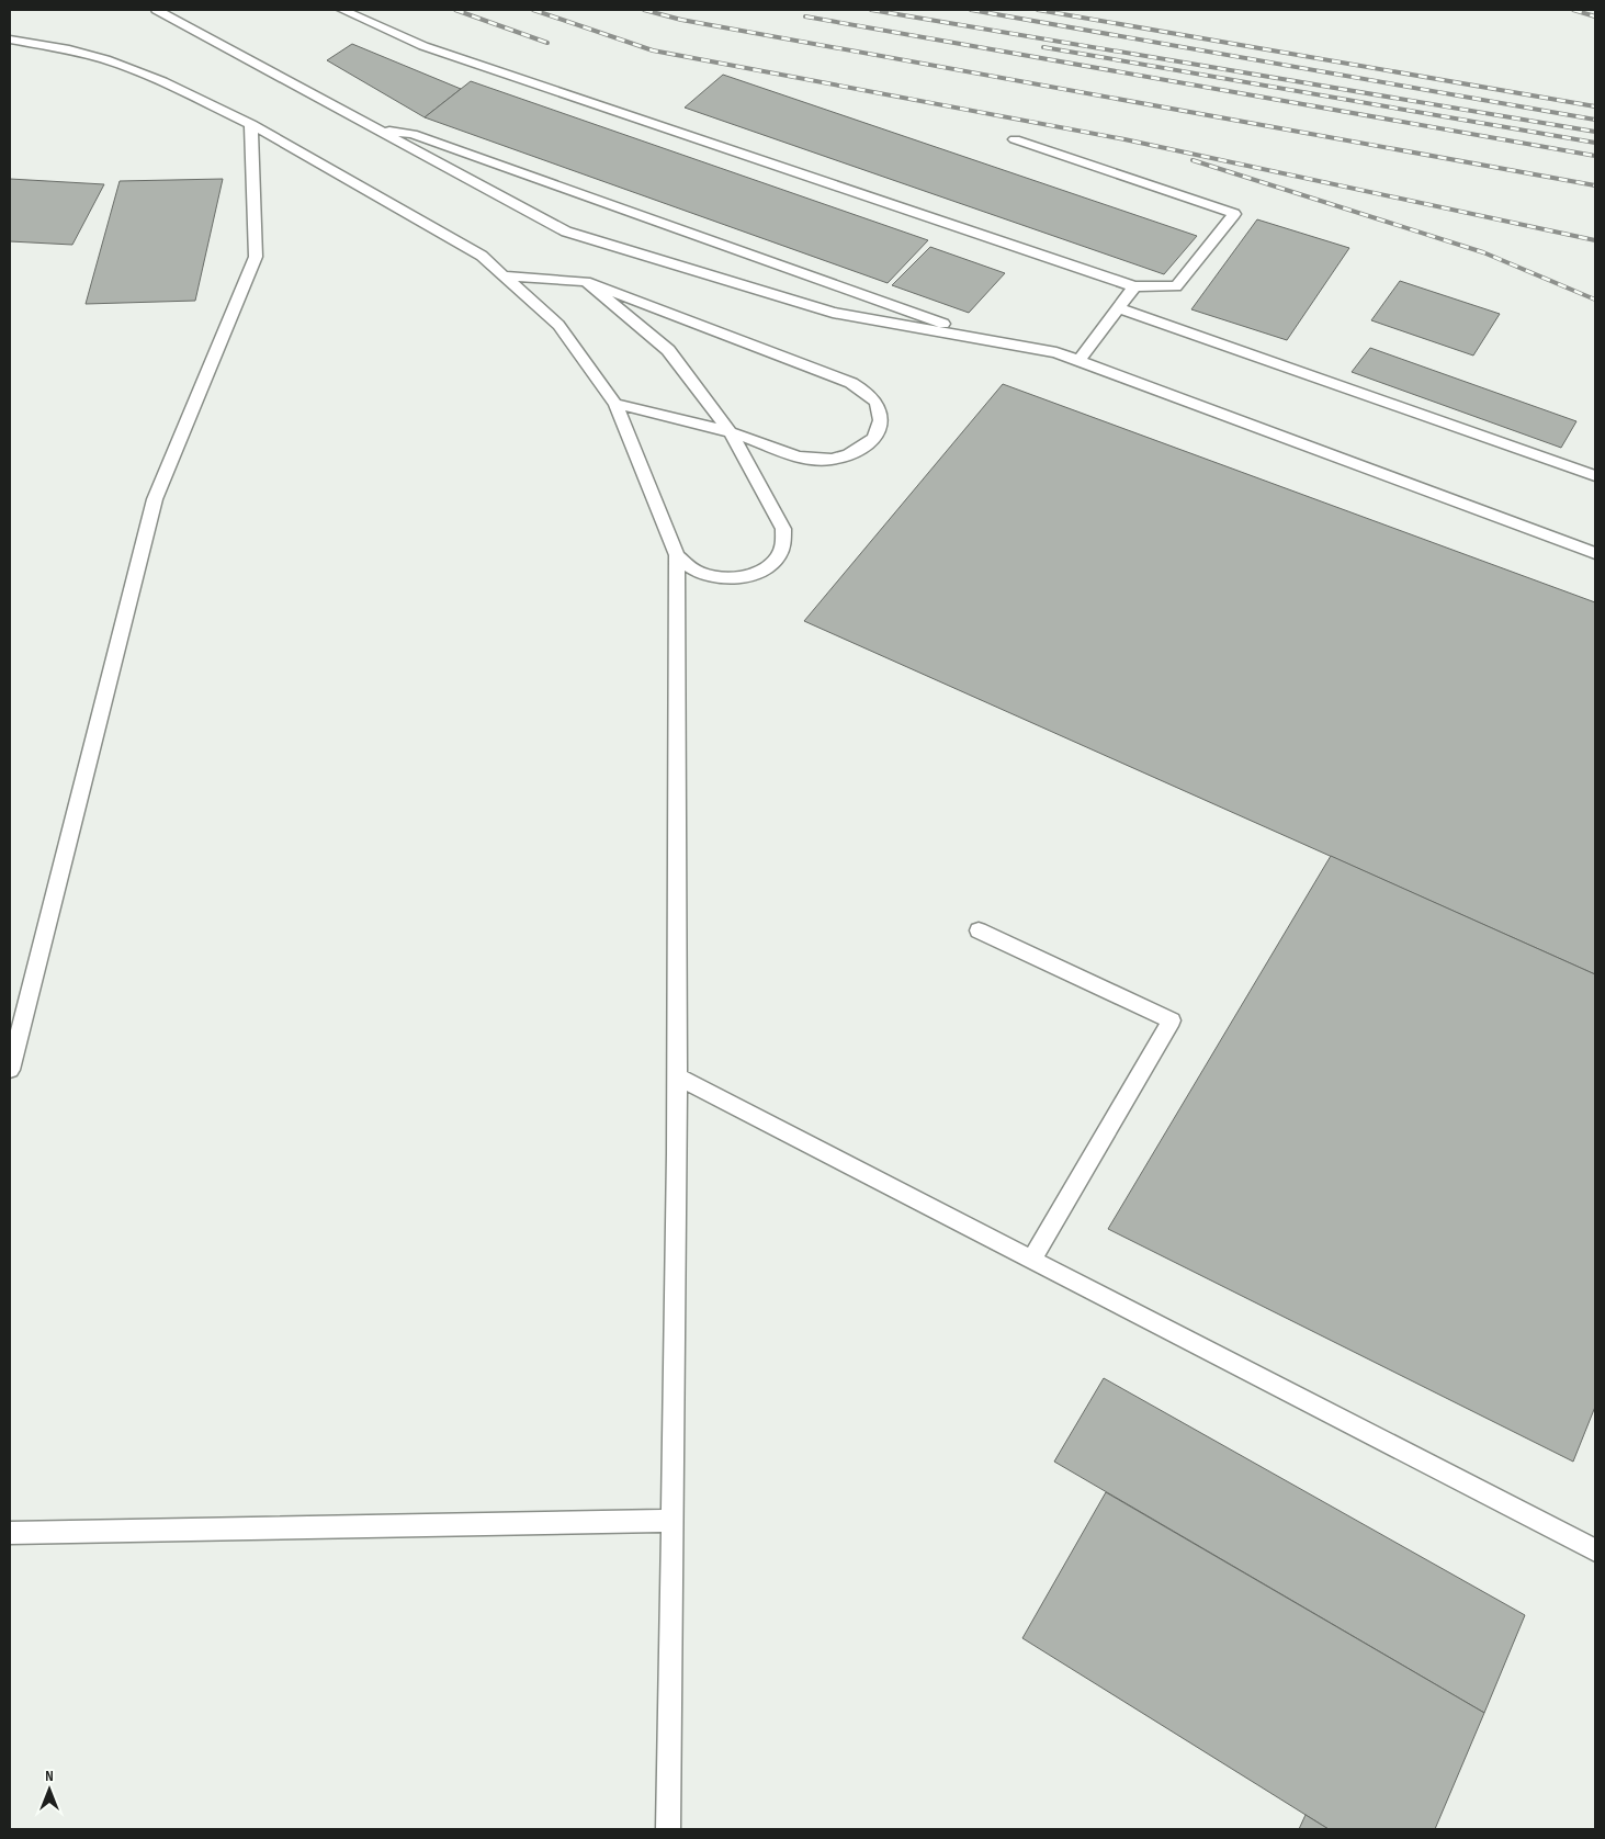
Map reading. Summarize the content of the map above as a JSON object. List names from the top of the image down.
{
  "north": "top"
}
